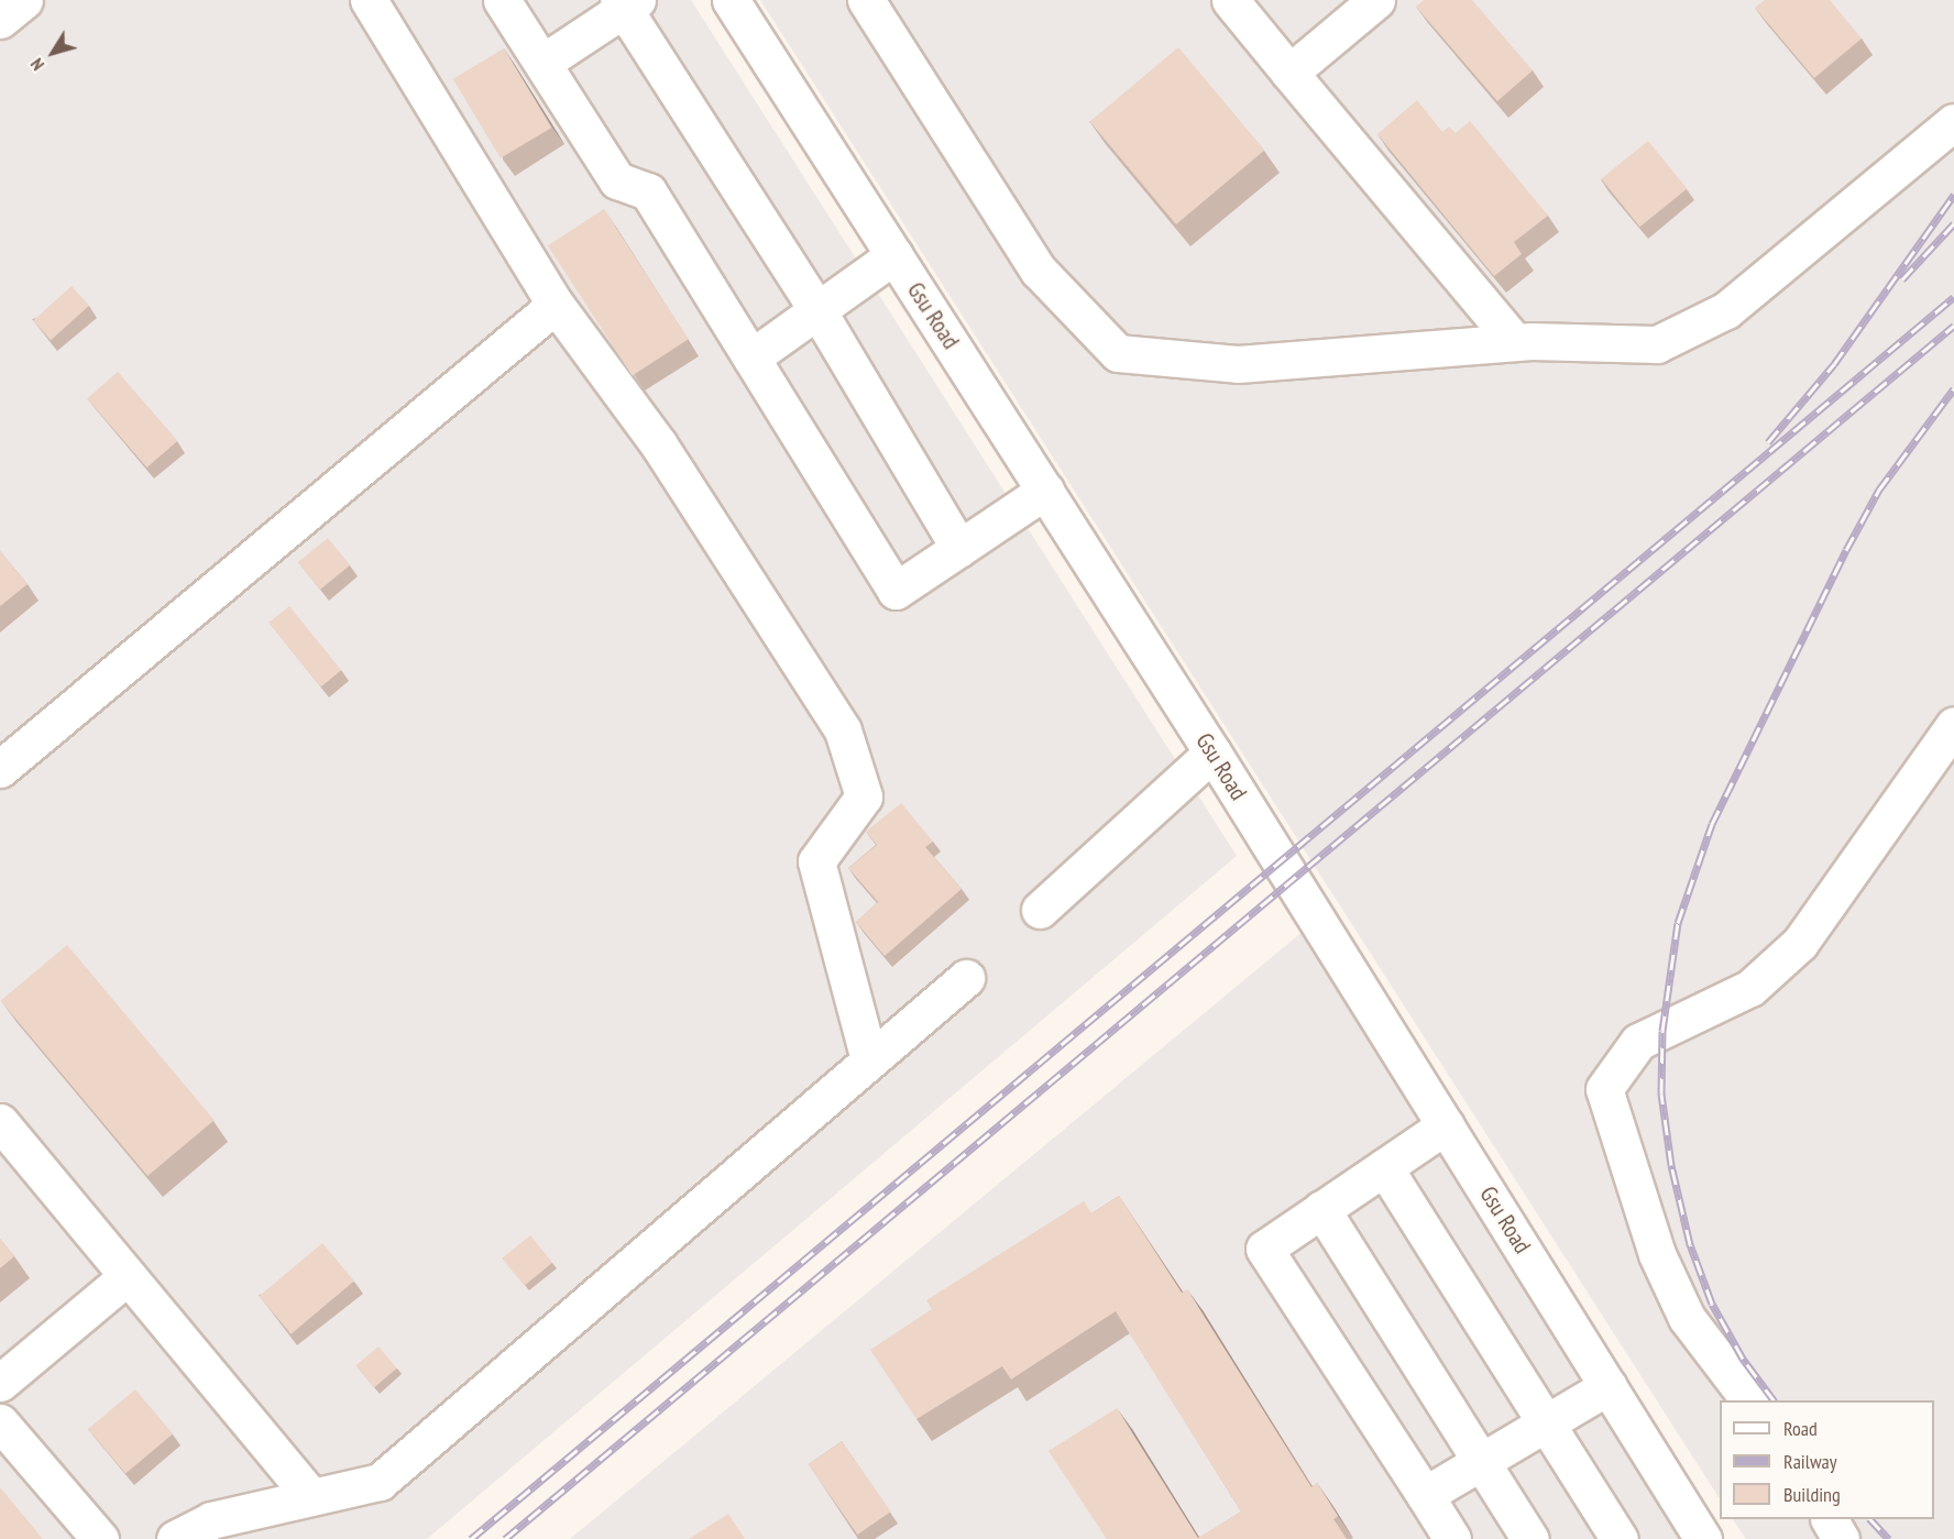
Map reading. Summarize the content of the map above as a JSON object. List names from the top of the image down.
{
  "streets": {
    "street": ["Gsu Road"]
  },
  "legend": ["Road", "Railway", "Building"],
  "north": "bottom left"
}
